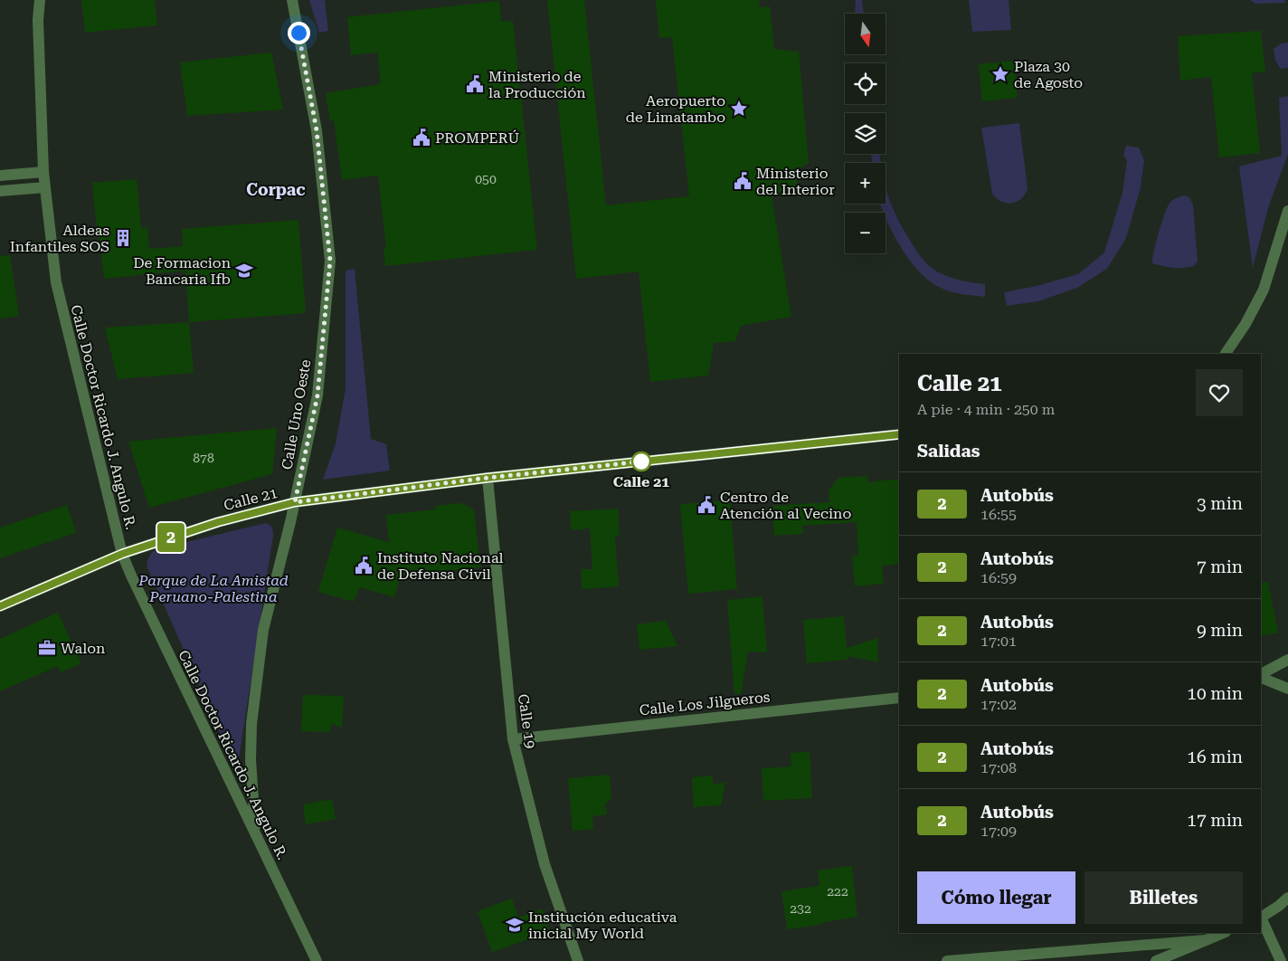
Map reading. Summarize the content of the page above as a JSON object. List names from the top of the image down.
{
  "streets": {
    "street": [
      "Calle Uno Oeste",
      "Calle Doctor Ricardo J. Angulo R.",
      "Calle 21",
      "Calle Los Jilgueros",
      "Calle 19"
    ]
  },
  "crossings": [
    ["Calle Uno Oeste", "Calle Doctor Ricardo J. Angulo R."],
    ["Calle Uno Oeste", "Calle 21"],
    ["Calle Doctor Ricardo J. Angulo R.", "Calle 21"],
    ["Calle 21", "Calle 19"],
    ["Calle Los Jilgueros", "Calle 19"]
  ],
  "districts": ["Corpac"],
  "parks": ["Parque de La Amistad Peruano-Palestina"],
  "places": {
    "place": ["Plaza 30 de Agosto", "Aeropuerto de Limatambo"],
    "public building": [
      "Ministerio de la Producción",
      "PROMPERÚ",
      "Ministerio del Interior",
      "Centro de Atención al Vecino",
      "Instituto Nacional de Defensa Civil"
    ],
    "building": ["Aldeas Infantiles SOS"],
    "school or university": ["De Formacion Bancaria Ifb", "Institución educativa inicial My World"],
    "other": ["Calle 21"],
    "office": ["Walon"]
  },
  "lines": ["bus line 2"],
  "house_numbers": [
    "050",
    "878",
    "222",
    "232"
  ],
  "north": "bottom",
  "page": {
    "on_map": "2",
    "map_buttons": ["+", "−"],
    "heading": [
      ["Calle 21", "A pie · 4 min · 250 m"],
      "Salidas"
    ],
    "list": [
      {
        "mark": "2",
        "name": "Autobús",
        "note": "16:55",
        "value": "3 min"
      },
      {
        "mark": "2",
        "name": "Autobús",
        "note": "16:59",
        "value": "7 min"
      },
      {
        "mark": "2",
        "name": "Autobús",
        "note": "17:01",
        "value": "9 min"
      },
      {
        "mark": "2",
        "name": "Autobús",
        "note": "17:02",
        "value": "10 min"
      },
      {
        "mark": "2",
        "name": "Autobús",
        "note": "17:08",
        "value": "16 min"
      },
      {
        "mark": "2",
        "name": "Autobús",
        "note": "17:09",
        "value": "17 min"
      }
    ],
    "buttons": ["Cómo llegar", "Billetes"]
  }
}
